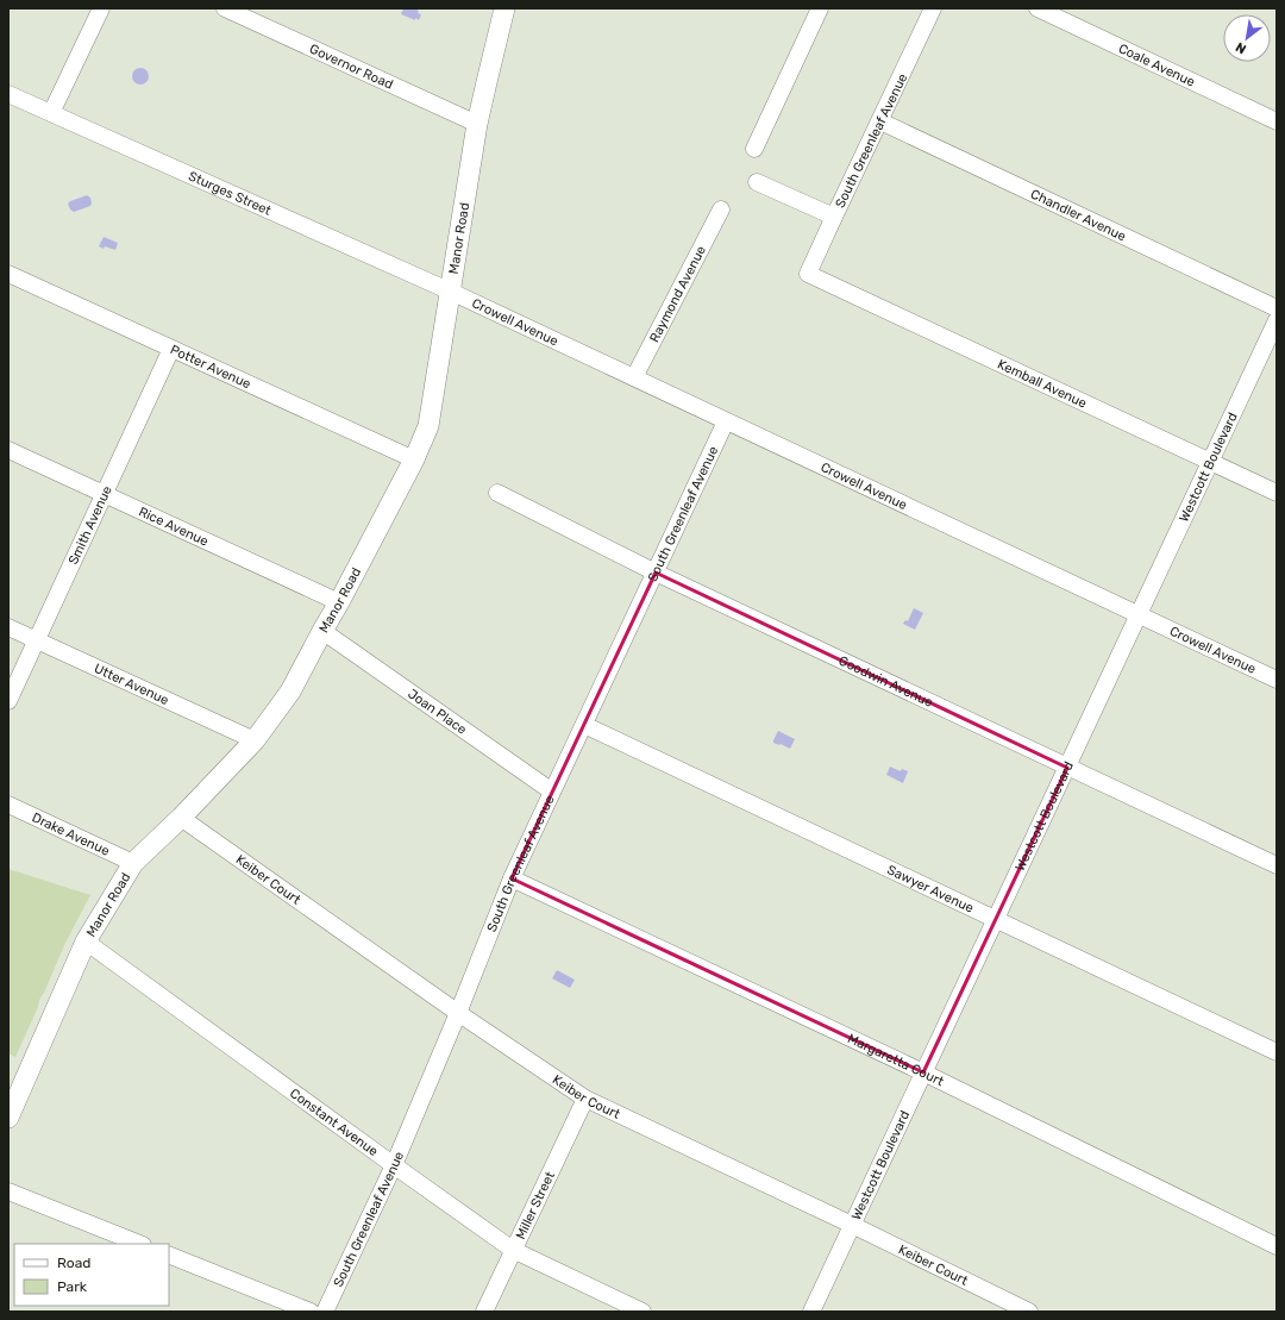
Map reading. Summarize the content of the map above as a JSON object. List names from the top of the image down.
{
  "streets": {
    "street": [
      "Coale Avenue",
      "Governor Road",
      "South Greenleaf Avenue",
      "Sturges Street",
      "Chandler Avenue",
      "Manor Road",
      "Raymond Avenue",
      "Crowell Avenue",
      "Potter Avenue",
      "Kemball Avenue",
      "Westcott Boulevard",
      "Smith Avenue",
      "Rice Avenue",
      "Goodwin Avenue",
      "Utter Avenue",
      "Joan Place",
      "Drake Avenue",
      "Keiber Court",
      "Sawyer Avenue",
      "Margaretta Court",
      "Constant Avenue",
      "Miller Street"
    ]
  },
  "crossings": [
    ["Governor Road", "Manor Road"],
    ["South Greenleaf Avenue", "Chandler Avenue"],
    ["South Greenleaf Avenue", "Crowell Avenue"],
    ["South Greenleaf Avenue", "Kemball Avenue"],
    ["South Greenleaf Avenue", "Goodwin Avenue"],
    ["South Greenleaf Avenue", "Joan Place"],
    ["South Greenleaf Avenue", "Keiber Court"],
    ["South Greenleaf Avenue", "Sawyer Avenue"],
    ["South Greenleaf Avenue", "Margaretta Court"],
    ["South Greenleaf Avenue", "Constant Avenue"],
    ["Sturges Street", "Manor Road"],
    ["Sturges Street", "Crowell Avenue"],
    ["Manor Road", "Crowell Avenue"],
    ["Manor Road", "Potter Avenue"],
    ["Manor Road", "Rice Avenue"],
    ["Manor Road", "Utter Avenue"],
    ["Manor Road", "Joan Place"],
    ["Manor Road", "Drake Avenue"],
    ["Manor Road", "Keiber Court"],
    ["Manor Road", "Constant Avenue"],
    ["Raymond Avenue", "Crowell Avenue"],
    ["Crowell Avenue", "Westcott Boulevard"],
    ["Potter Avenue", "Smith Avenue"],
    ["Kemball Avenue", "Westcott Boulevard"],
    ["Westcott Boulevard", "Goodwin Avenue"],
    ["Westcott Boulevard", "Keiber Court"],
    ["Westcott Boulevard", "Sawyer Avenue"],
    ["Westcott Boulevard", "Margaretta Court"],
    ["Smith Avenue", "Rice Avenue"],
    ["Smith Avenue", "Utter Avenue"],
    ["Keiber Court", "Miller Street"],
    ["Constant Avenue", "Miller Street"]
  ],
  "legend": ["Road", "Park"],
  "north": "bottom left"
}
